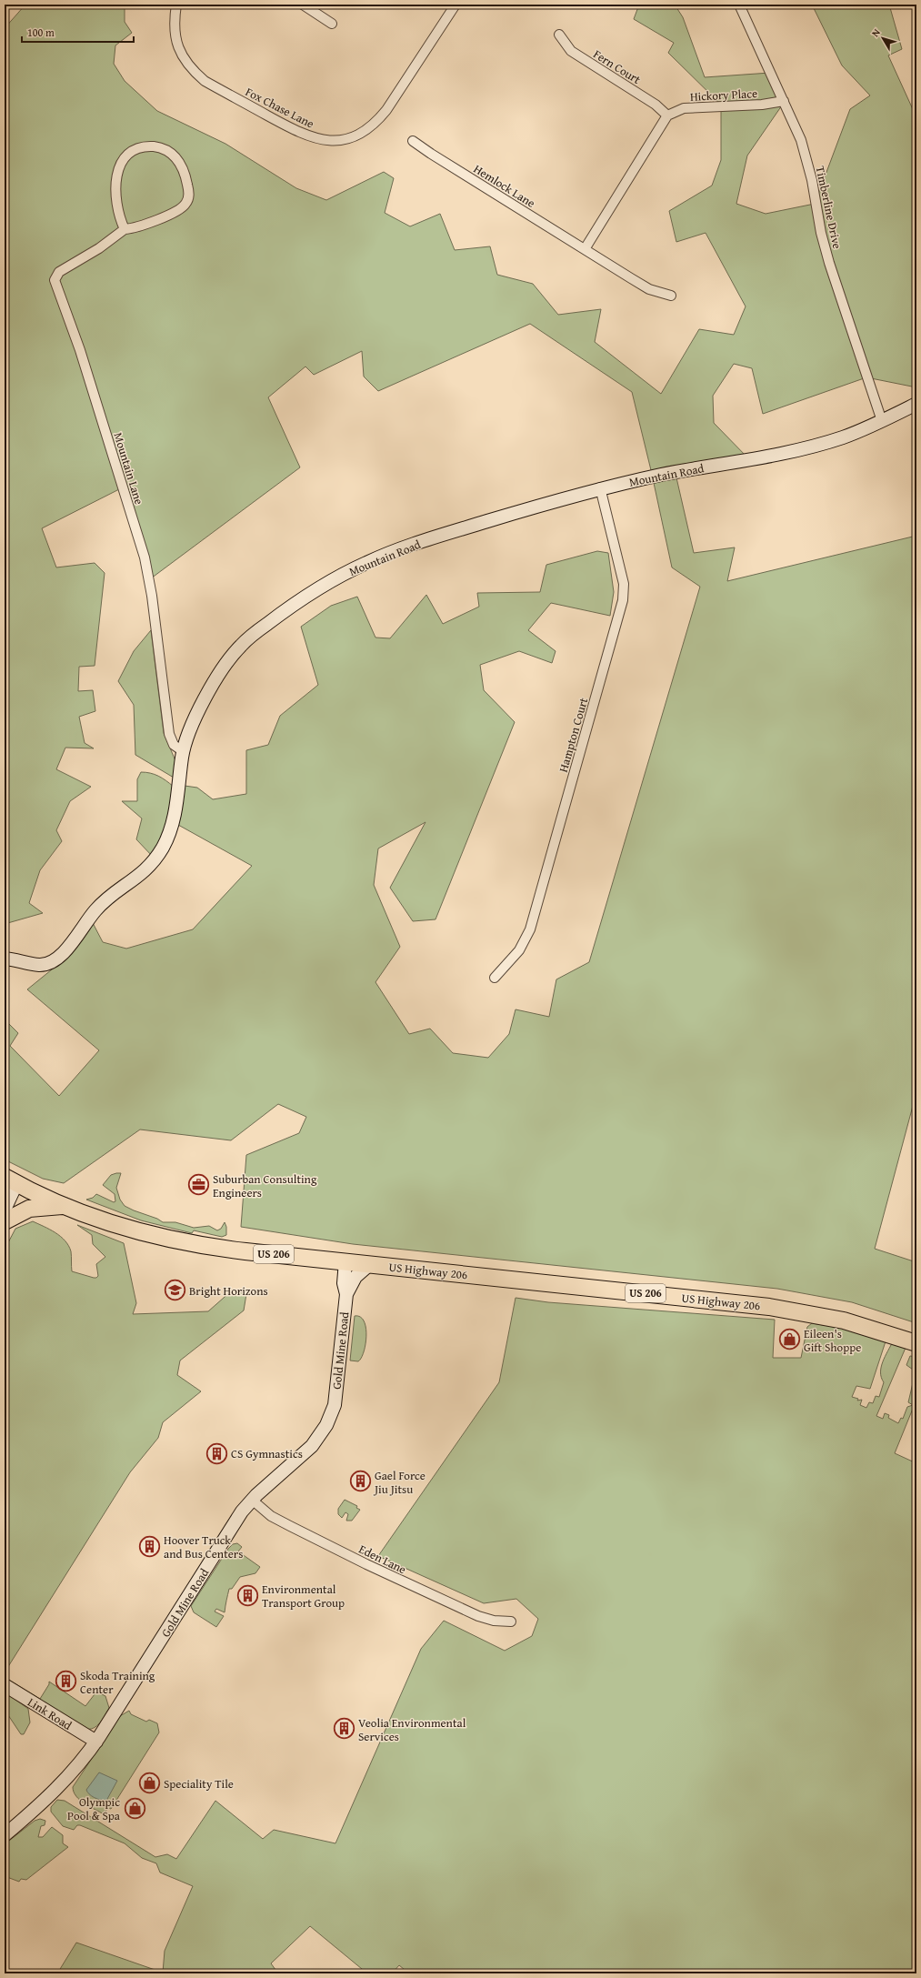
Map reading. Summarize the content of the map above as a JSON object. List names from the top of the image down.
{
  "streets": {
    "highway": ["US 206", "US Highway 206"],
    "street": [
      "Fern Court",
      "Hickory Place",
      "Fox Chase Lane",
      "Hemlock Lane",
      "Timberline Drive",
      "Mountain Lane",
      "Mountain Road",
      "Hampton Court",
      "Gold Mine Road",
      "Eden Lane",
      "Link Road"
    ]
  },
  "crossings": [
    ["Fern Court", "Hickory Place"],
    ["Hickory Place", "Timberline Drive"],
    ["Timberline Drive", "Mountain Road"],
    ["Mountain Lane", "Mountain Road"],
    ["Mountain Road", "Hampton Court"],
    ["US 206", "US Highway 206"],
    ["US 206", "Gold Mine Road"],
    ["US Highway 206", "Gold Mine Road"],
    ["Gold Mine Road", "Eden Lane"],
    ["Gold Mine Road", "Link Road"]
  ],
  "places": {
    "office": ["Suburban Consulting Engineers"],
    "school or university": ["Bright Horizons"],
    "shop": ["Eileen's Gift Shoppe", "Speciality Tile", "Olympic Pool & Spa"],
    "building": [
      "CS Gymnastics",
      "Gael Force Jiu Jitsu",
      "Hoover Truck and Bus Centers",
      "Environmental Transport Group",
      "Skoda Training Center",
      "Veolia Environmental Services"
    ]
  },
  "scale_bar": "100 m",
  "north": "top left"
}
